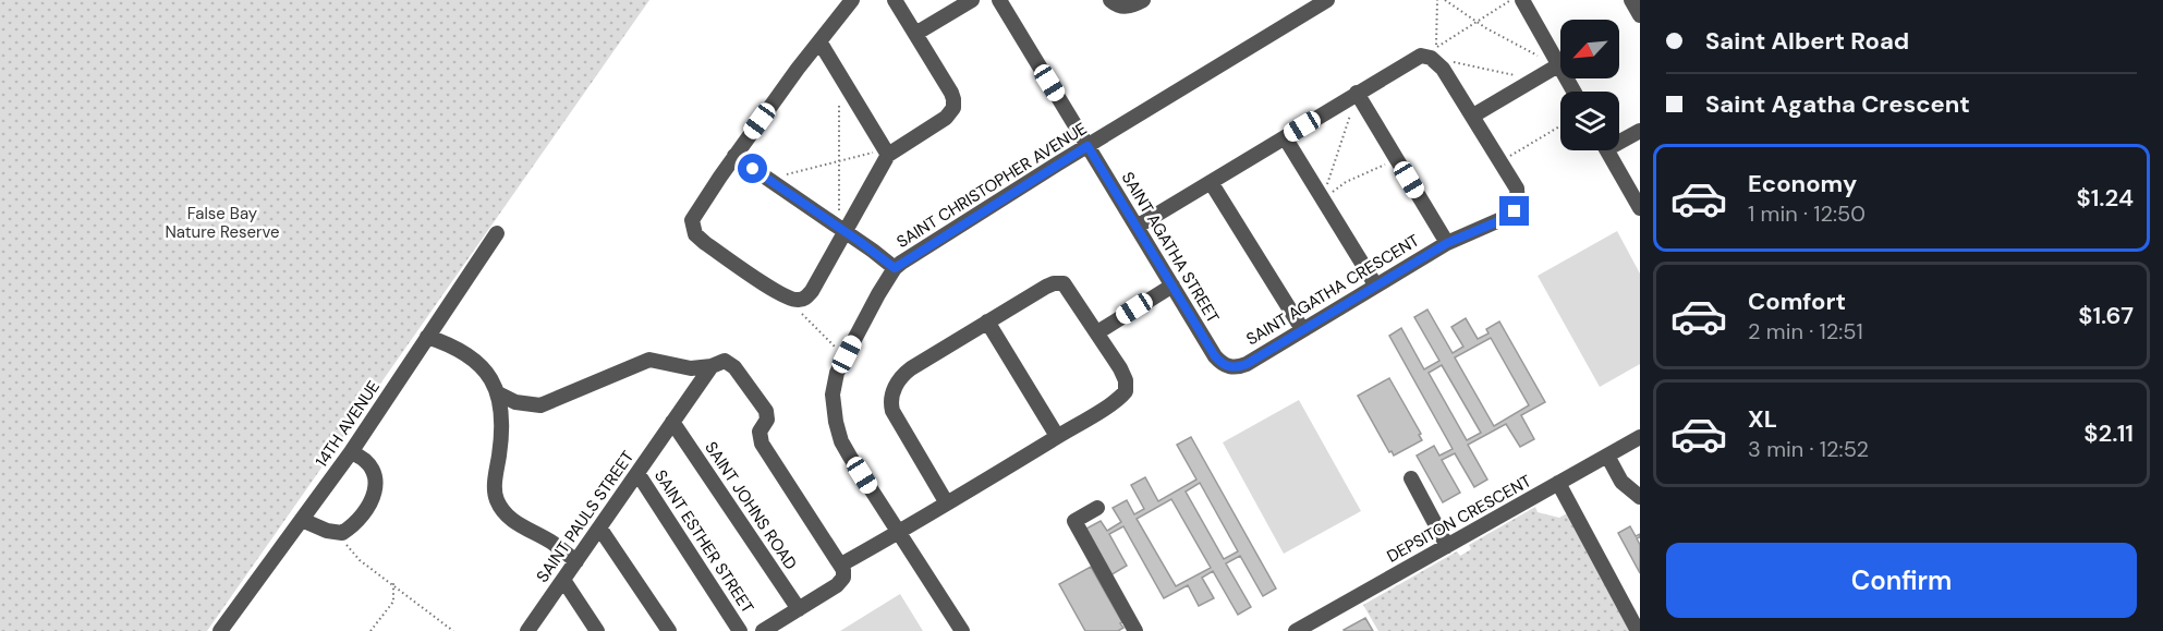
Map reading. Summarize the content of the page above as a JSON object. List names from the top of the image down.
{
  "streets": {
    "street": [
      "SAINT CHRISTOPHER AVENUE",
      "SAINT AGATHA STREET",
      "SAINT AGATHA CRESCENT",
      "14TH AVENUE",
      "SAINT JOHNS ROAD",
      "SAINT PAULS STREET",
      "DEPSITON CRESCENT",
      "SAINT ESTHER STREET"
    ]
  },
  "crossings": [
    ["SAINT CHRISTOPHER AVENUE", "SAINT AGATHA STREET"],
    ["SAINT AGATHA STREET", "SAINT AGATHA CRESCENT"],
    ["SAINT JOHNS ROAD", "SAINT PAULS STREET"],
    ["SAINT PAULS STREET", "SAINT ESTHER STREET"]
  ],
  "parks": ["False Bay Nature Reserve"],
  "north": "bottom left",
  "page": {
    "banner": ["Saint Albert Road", "Saint Agatha Crescent"],
    "list": [
      {
        "name": "Economy",
        "note": "1 min · 12:50",
        "value": "$1.24"
      },
      {
        "name": "Comfort",
        "note": "2 min · 12:51",
        "value": "$1.67"
      },
      {
        "name": "XL",
        "note": "3 min · 12:52",
        "value": "$2.11"
      }
    ],
    "buttons": "Confirm"
  }
}
